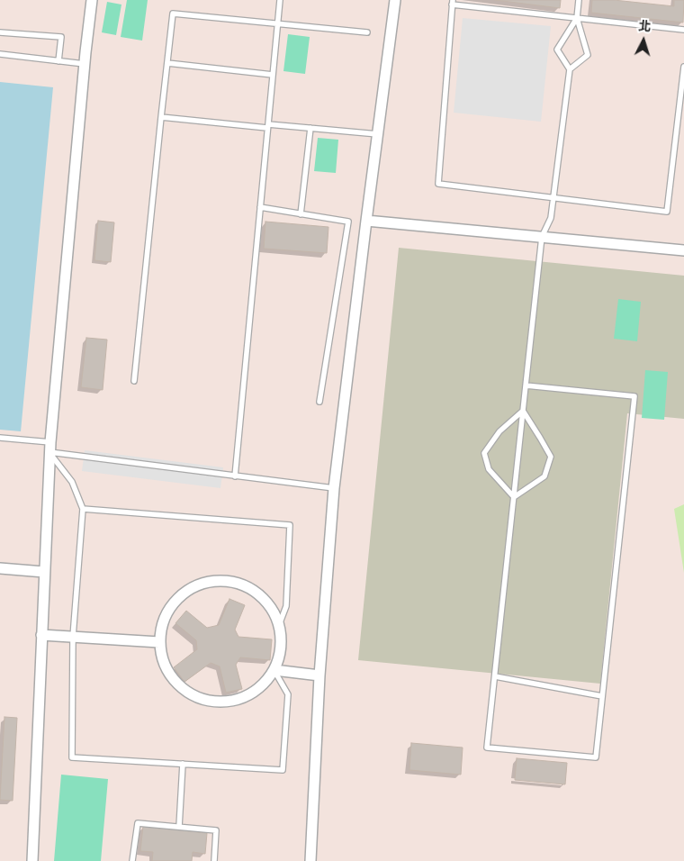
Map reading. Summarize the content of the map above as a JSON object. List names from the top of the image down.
{
  "north": "top"
}
